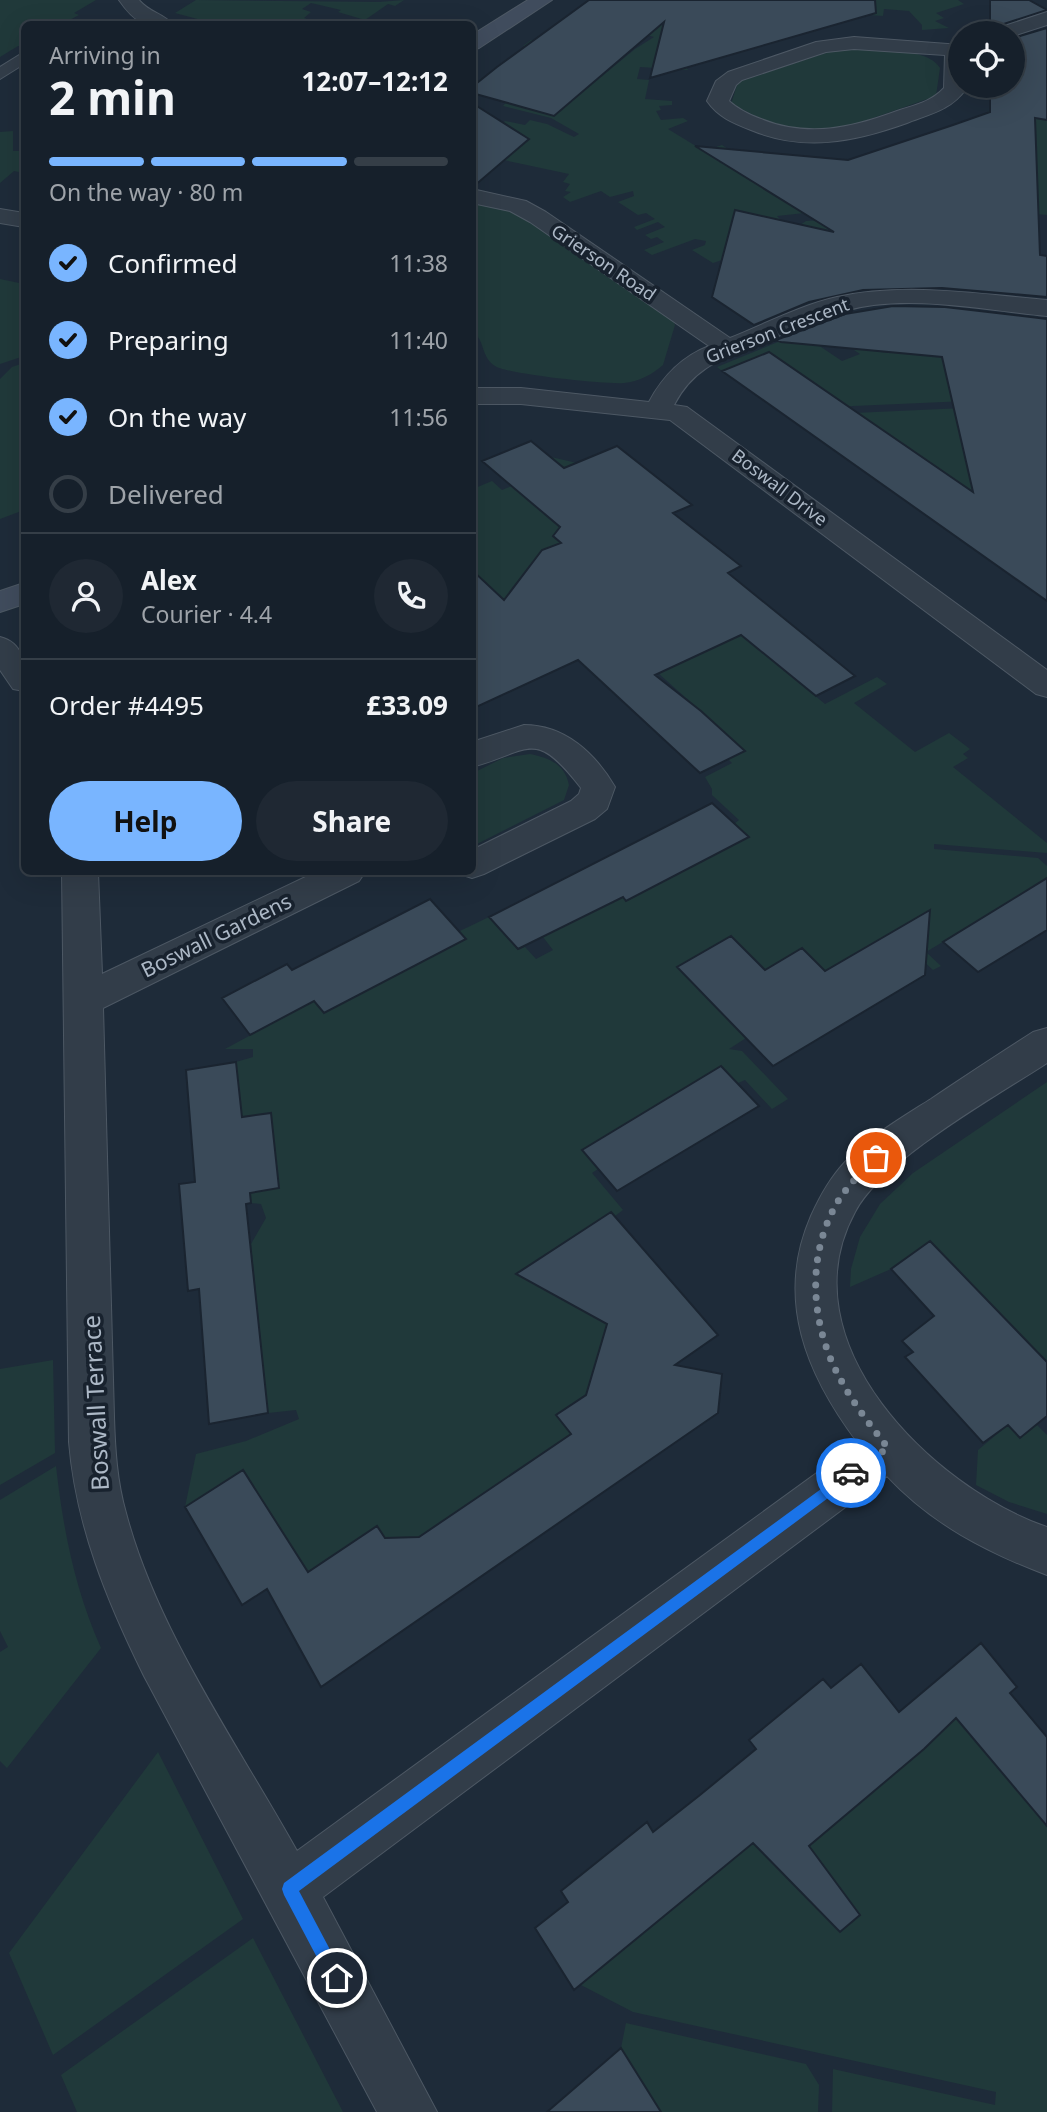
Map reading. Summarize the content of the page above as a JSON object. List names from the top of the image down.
{
  "streets": {
    "street": [
      "Grierson Road",
      "Grierson Crescent",
      "Boswall Drive",
      "Boswall Gardens",
      "Boswall Terrace"
    ]
  },
  "crossings": [
    ["Grierson Road", "Grierson Crescent"],
    ["Grierson Crescent", "Boswall Drive"],
    ["Boswall Gardens", "Boswall Terrace"]
  ],
  "page": {
    "heading": ["2 min", "Arriving in", "12:07–12:12"],
    "panel": [
      "Alex",
      "Courier · 4.4",
      "Order #4495",
      "£33.09"
    ],
    "bar": "On the way · 80 m",
    "list": [
      ["Confirmed", "11:38"],
      ["Preparing", "11:40"],
      ["On the way", "11:56"],
      "Delivered"
    ],
    "buttons": ["Help", "Share"]
  }
}
